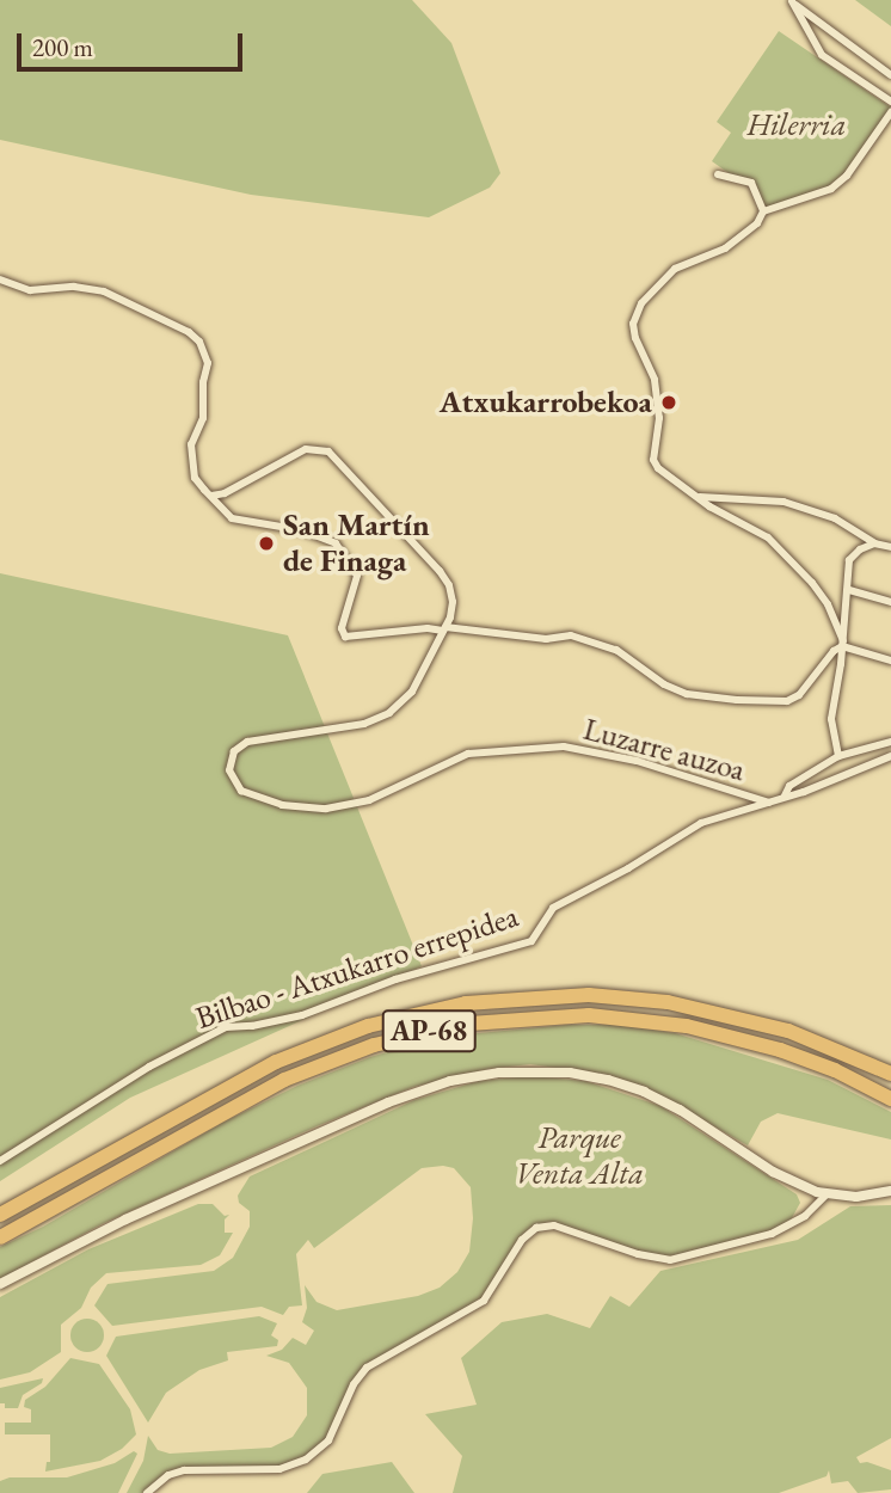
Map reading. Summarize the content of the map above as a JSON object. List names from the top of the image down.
{
  "streets": {
    "highway": ["AP-68"],
    "street": ["Luzarre auzoa", "Bilbao - Atxukarro errepidea"]
  },
  "crossings": [
    ["Luzarre auzoa", "Bilbao - Atxukarro errepidea"]
  ],
  "parks": ["Hilerria", "Parque Venta Alta"],
  "places": ["Atxukarrobekoa", "San Martín de Finaga"],
  "scale_bar": "200 m"
}
